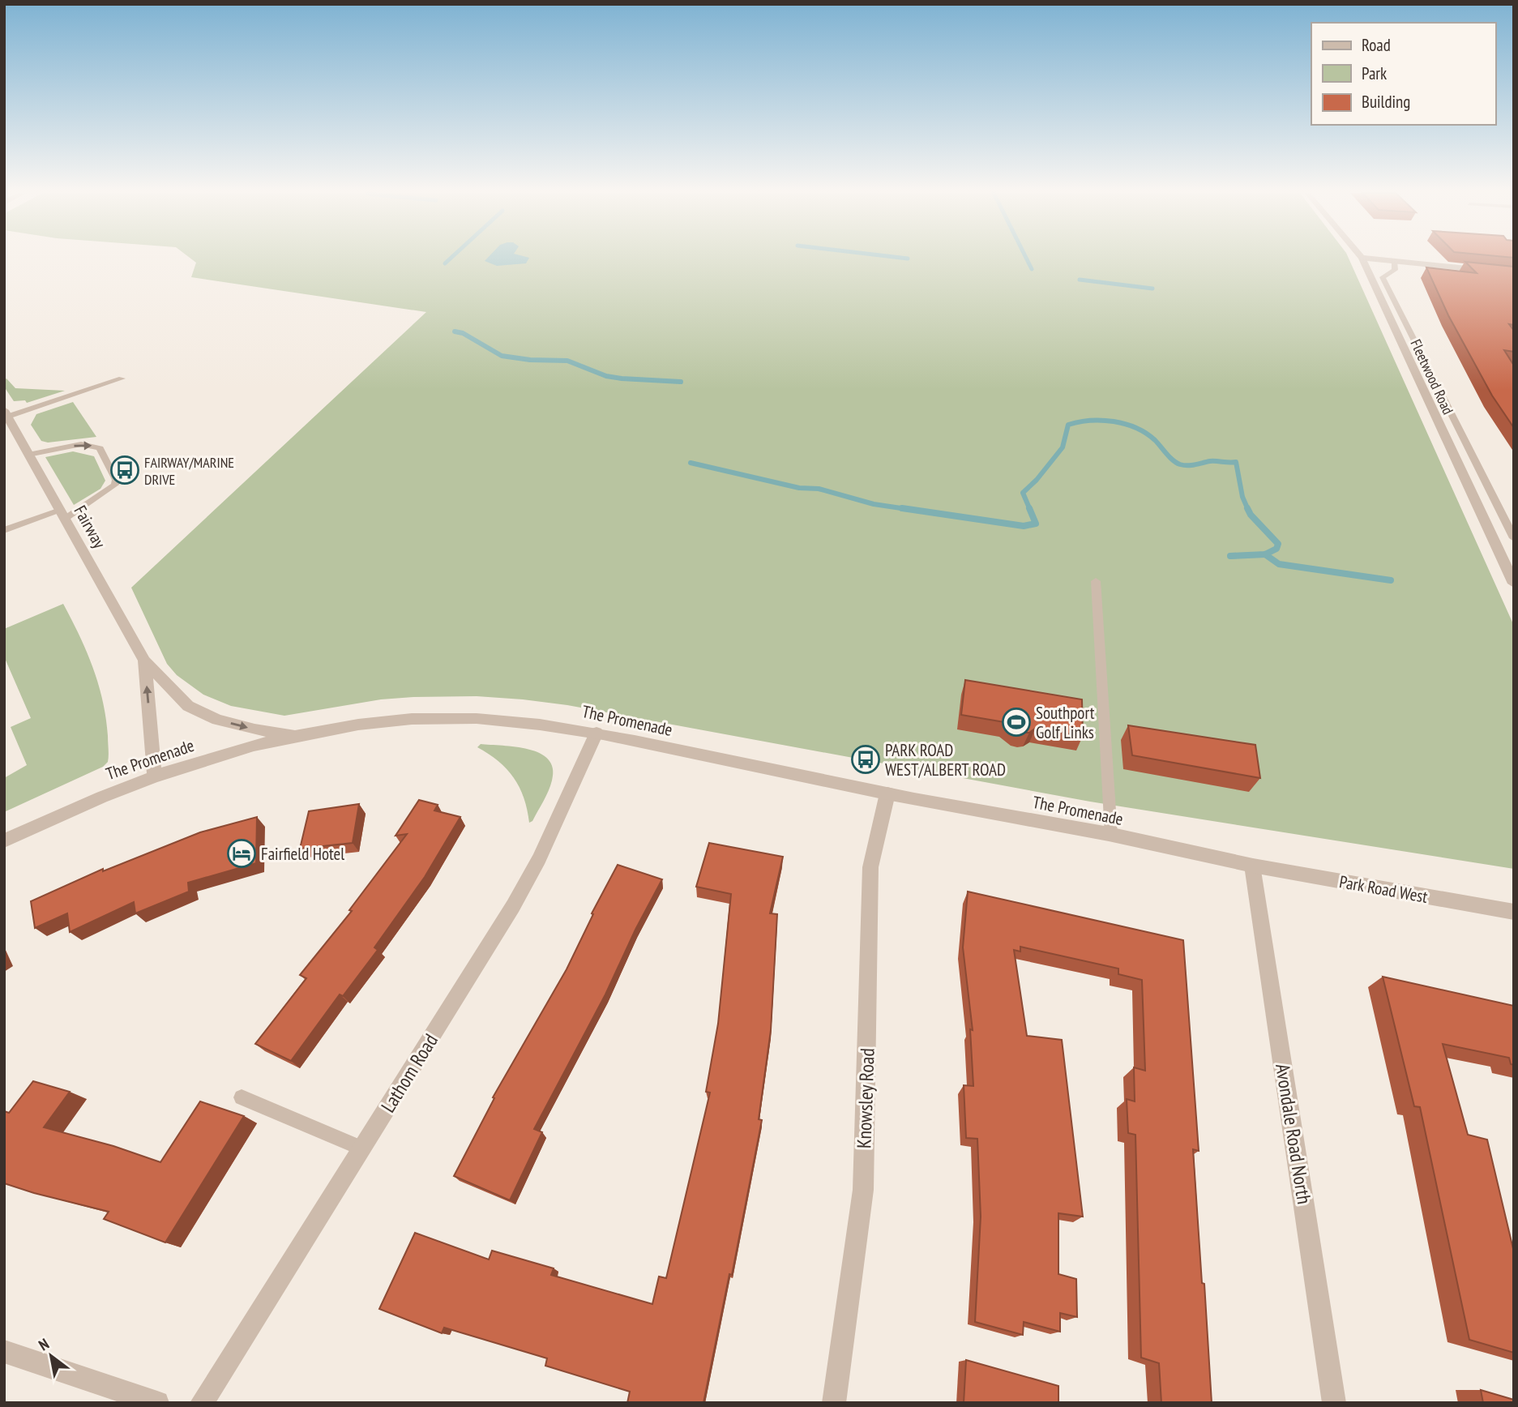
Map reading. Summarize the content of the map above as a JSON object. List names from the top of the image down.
{
  "streets": {
    "street": [
      "Fleetwood Road",
      "Fairway",
      "The Promenade",
      "Park Road West",
      "Lathom Road",
      "Knowsley Road",
      "Avondale Road North"
    ]
  },
  "crossings": [
    ["Fairway", "The Promenade"],
    ["The Promenade", "Park Road West"],
    ["The Promenade", "Lathom Road"],
    ["The Promenade", "Knowsley Road"],
    ["The Promenade", "Avondale Road North"],
    ["Park Road West", "Avondale Road North"]
  ],
  "places": {
    "bus stop": ["FAIRWAY/MARINE DRIVE", "PARK ROAD WEST/ALBERT ROAD"],
    "sports": ["Southport Golf Links"],
    "hotel": ["Fairfield Hotel"]
  },
  "legend": ["Road", "Park", "Building"],
  "north": "top left"
}
